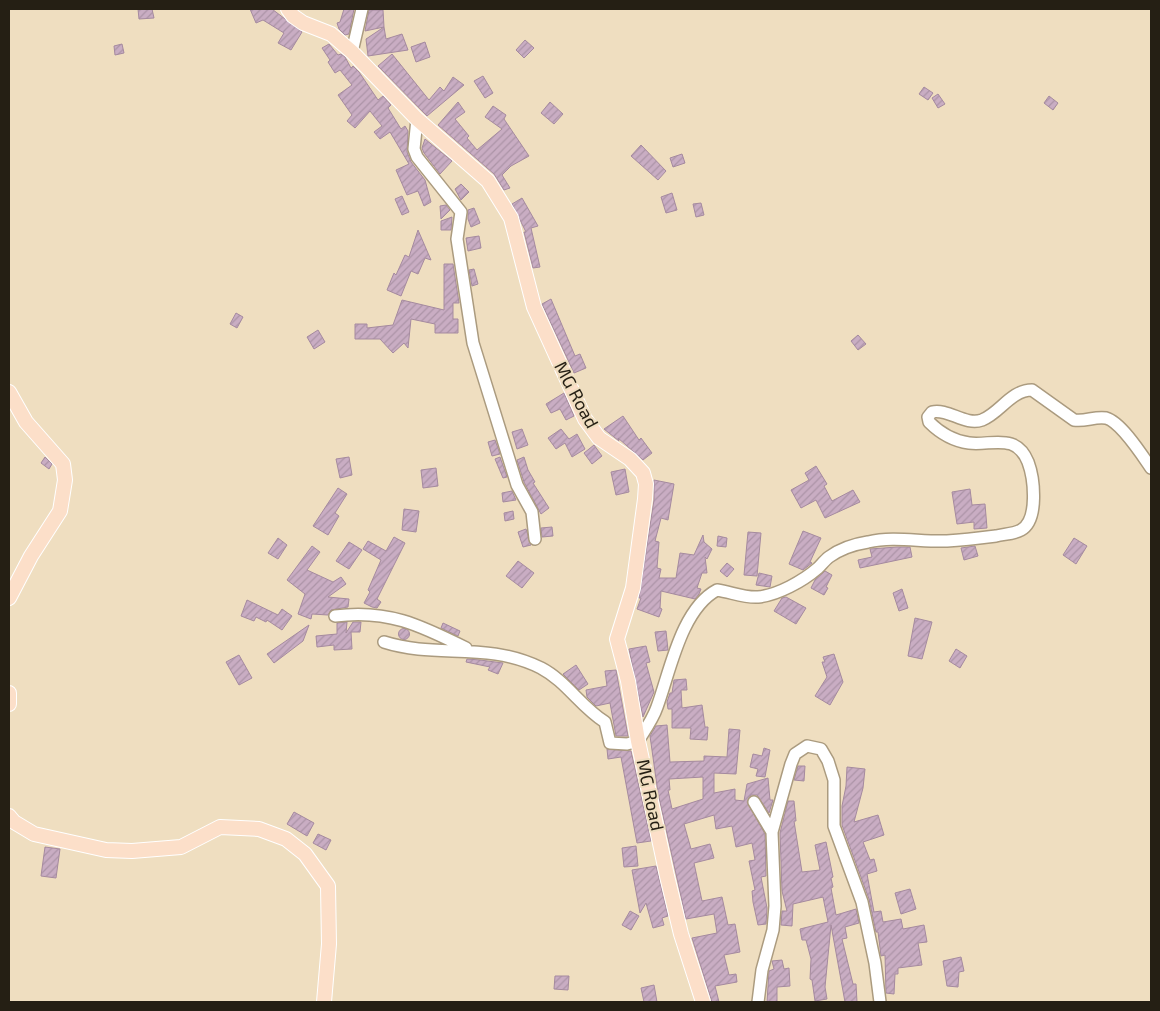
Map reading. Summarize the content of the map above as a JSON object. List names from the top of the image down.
{
  "streets": {
    "main road": ["MG Road"]
  }
}
